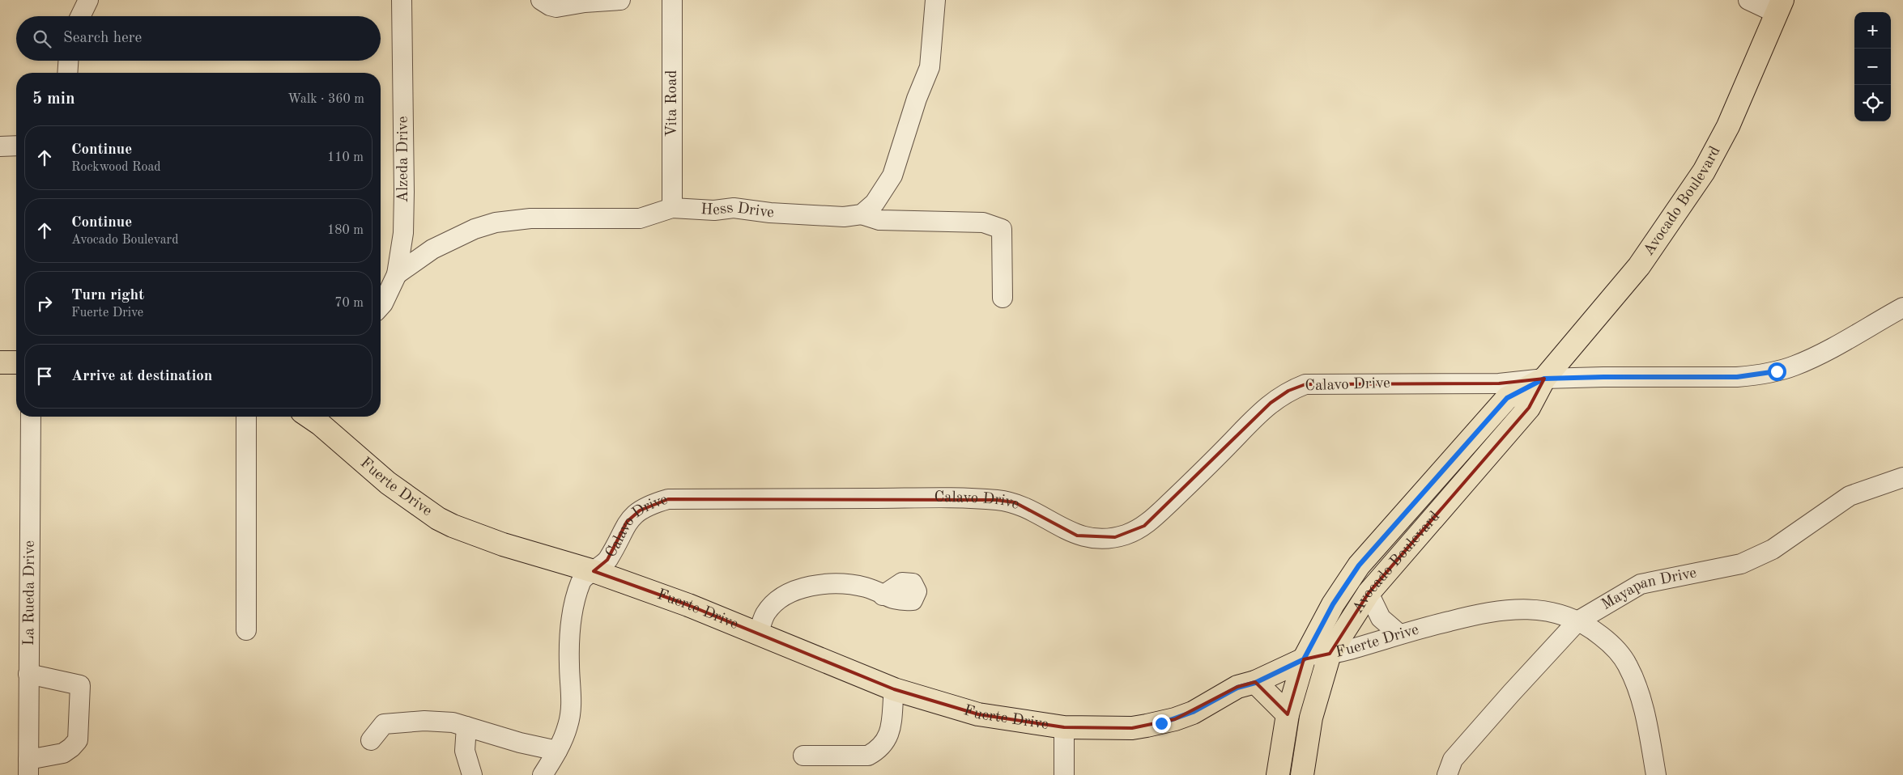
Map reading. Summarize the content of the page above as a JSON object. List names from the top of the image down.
{
  "streets": {
    "main road": ["Avocado Boulevard", "Fuerte Drive"],
    "street": [
      "Vita Road",
      "Alzeda Drive",
      "Hess Drive",
      "Calavo Drive",
      "Mayapan Drive",
      "La Rueda Drive"
    ]
  },
  "crossings": [
    ["Vita Road", "Hess Drive"],
    ["Alzeda Drive", "Hess Drive"],
    ["Avocado Boulevard", "Calavo Drive"],
    ["Avocado Boulevard", "Fuerte Drive"],
    ["Calavo Drive", "Fuerte Drive"],
    ["Fuerte Drive", "Mayapan Drive"]
  ],
  "page": {
    "map_buttons": ["+", "−"],
    "search": "Search here",
    "heading": ["5 min", "Walk · 360 m"],
    "list": [
      ["Continue", "Rockwood Road", "110 m"],
      ["Continue", "Avocado Boulevard", "180 m"],
      ["Turn right", "Fuerte Drive", "70 m"],
      "Arrive at destination"
    ]
  }
}
